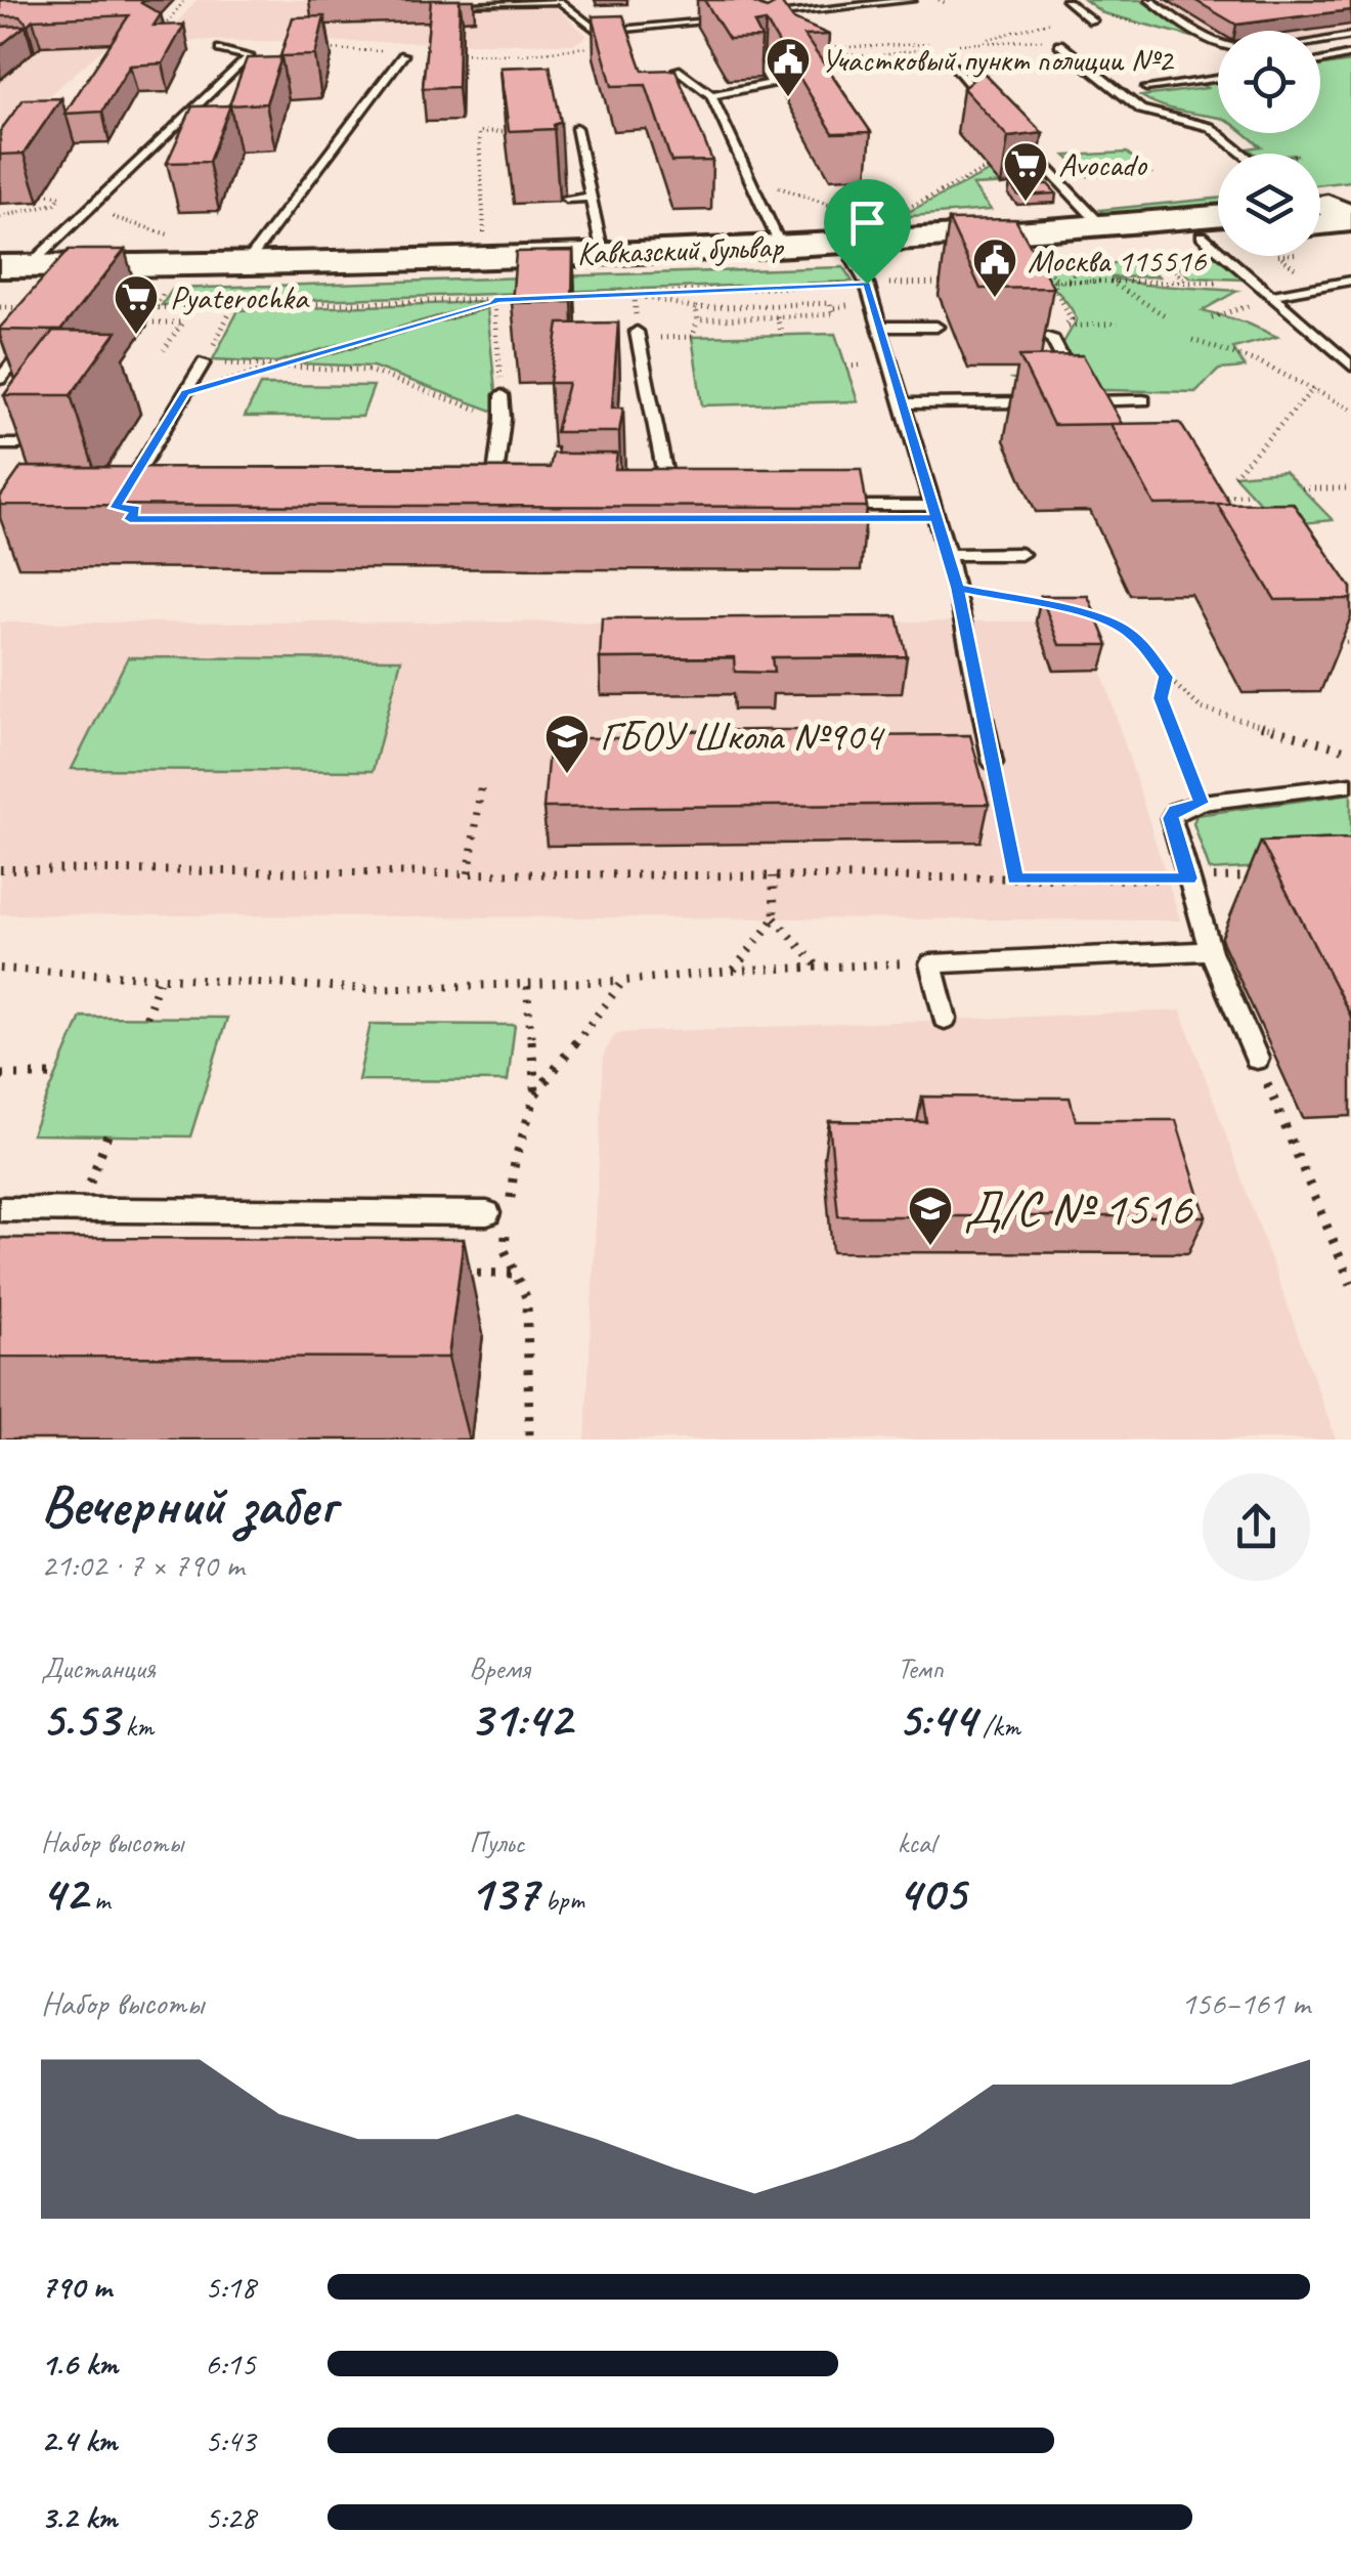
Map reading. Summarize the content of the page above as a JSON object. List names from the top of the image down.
{
  "streets": {
    "street": ["Кавказский бульвар"]
  },
  "places": {
    "public building": ["Участковый пункт полиции №2", "Москва 115516"],
    "supermarket": ["Avocado", "Pyaterochka"],
    "school or university": ["ГБОУ Школа №904", "Д/C № 1516"]
  },
  "page": {
    "heading": ["Вечерний забег", "21:02 · 7 × 790 m"],
    "stats": [
      ["Дистанция", "5.53 km"],
      ["Время", "31:42"],
      ["Темп", "5:44 /km"],
      ["Набор высоты", "42 m"],
      ["Пульс", "137 bpm"],
      ["kcal", "405"]
    ],
    "chart": ["Набор высоты", "156–161 m"],
    "list": [
      {
        "name": "790 m",
        "note": "5:18"
      },
      {
        "name": "1.6 km",
        "note": "6:15"
      },
      {
        "name": "2.4 km",
        "note": "5:43"
      },
      {
        "name": "3.2 km",
        "note": "5:28"
      }
    ]
  }
}
